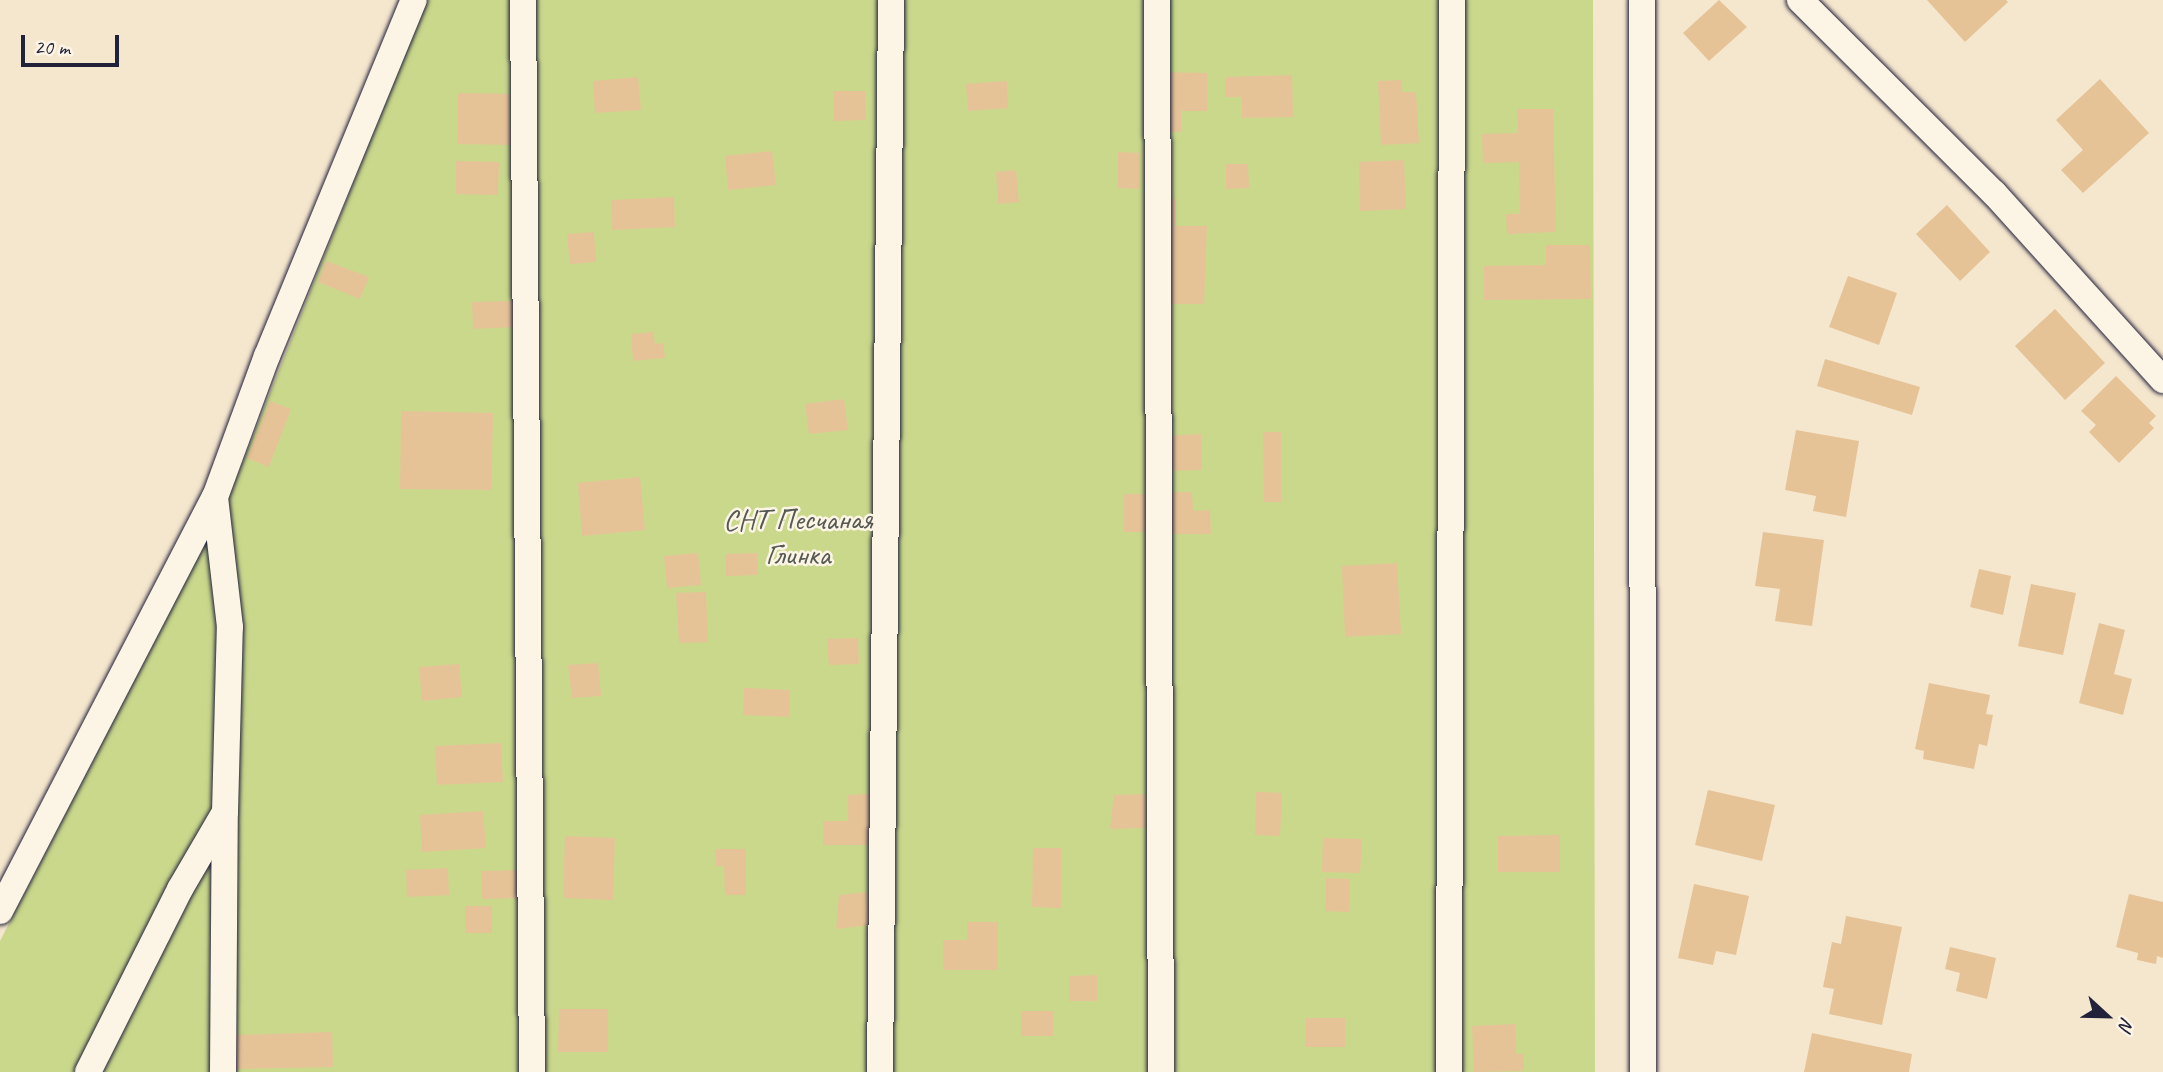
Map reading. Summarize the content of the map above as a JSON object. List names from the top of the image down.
{
  "parks": ["СНТ Песчаная Глинка"],
  "scale_bar": "20 m",
  "north": "right"
}
